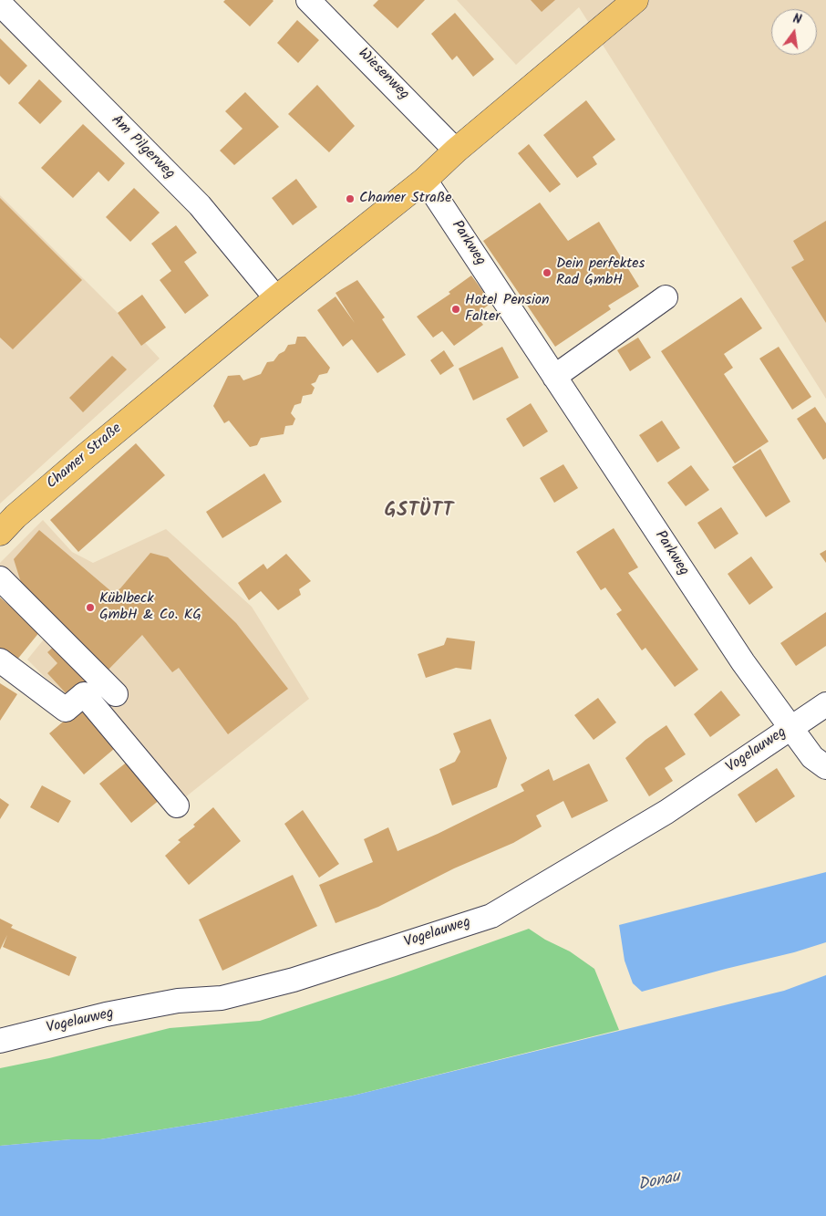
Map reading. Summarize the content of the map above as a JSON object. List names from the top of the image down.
{
  "streets": {
    "main road": ["Chamer Straße"],
    "street": [
      "Wiesenweg",
      "Am Pilgerweg",
      "Parkweg",
      "Vogelauweg"
    ]
  },
  "crossings": [
    ["Wiesenweg", "Chamer Straße"],
    ["Am Pilgerweg", "Chamer Straße"],
    ["Parkweg", "Chamer Straße"],
    ["Parkweg", "Vogelauweg"]
  ],
  "districts": ["GSTÜTT"],
  "water": ["Donau"],
  "places": [
    "Chamer Straße",
    "Dein perfektes Rad GmbH",
    "Hotel Pension Falter",
    "Küblbeck GmbH & Co. KG"
  ],
  "north": "top"
}
